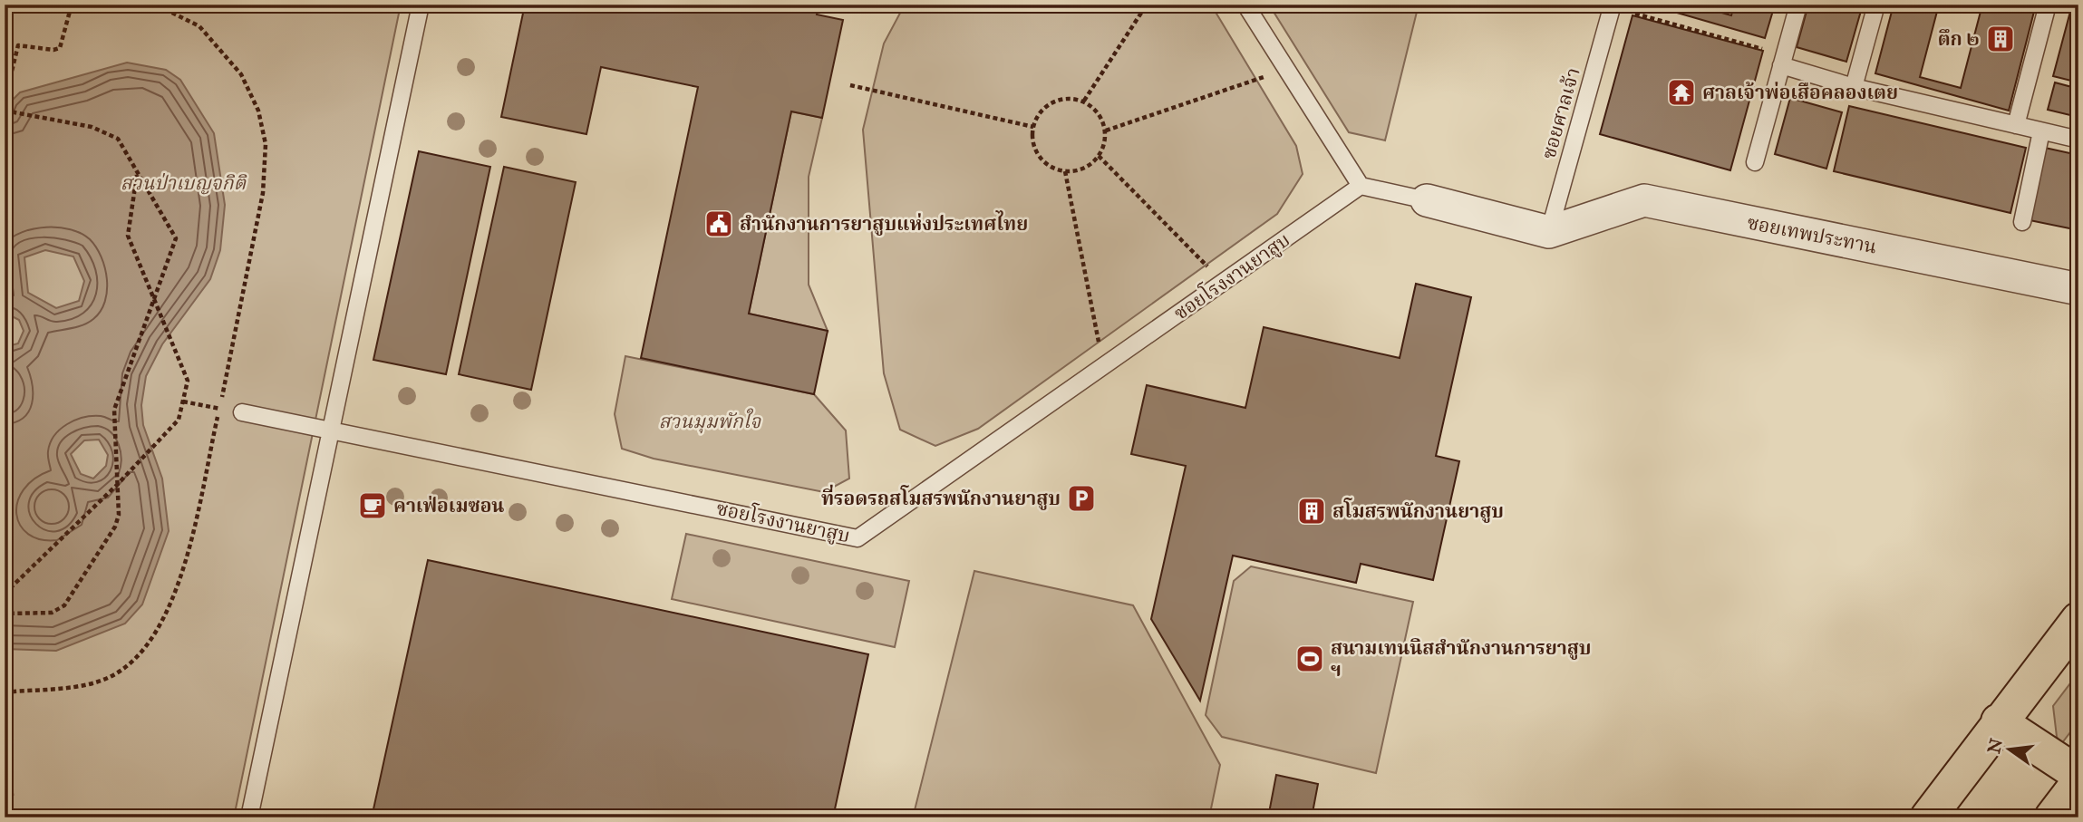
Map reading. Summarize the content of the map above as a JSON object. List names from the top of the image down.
{
  "streets": {
    "street": ["ซอยเทพประทาน"],
    "lane": ["ซอยศาลเจ้า", "ซอยโรงงานยาสูบ"]
  },
  "crossings": [
    ["ซอยศาลเจ้า", "ซอยเทพประทาน"]
  ],
  "parks": ["สวนป่าเบญจกิติ", "สวนมุมพักใจ"],
  "places": {
    "building": ["ตึก ๒", "สโมสรพนักงานยาสูบ"],
    "temple": ["ศาลเจ้าพ่อเสือคลองเตย"],
    "public building": ["สำนักงานการยาสูบแห่งประเทศไทย"],
    "parking": ["ที่รอดรถสโมสรพนักงานยาสูบ"],
    "cafe": ["คาเฟ่อเมซอน"],
    "sports": ["สนามเทนนิสสำนักงานการยาสูบ ฯ"]
  },
  "north": "left"
}
